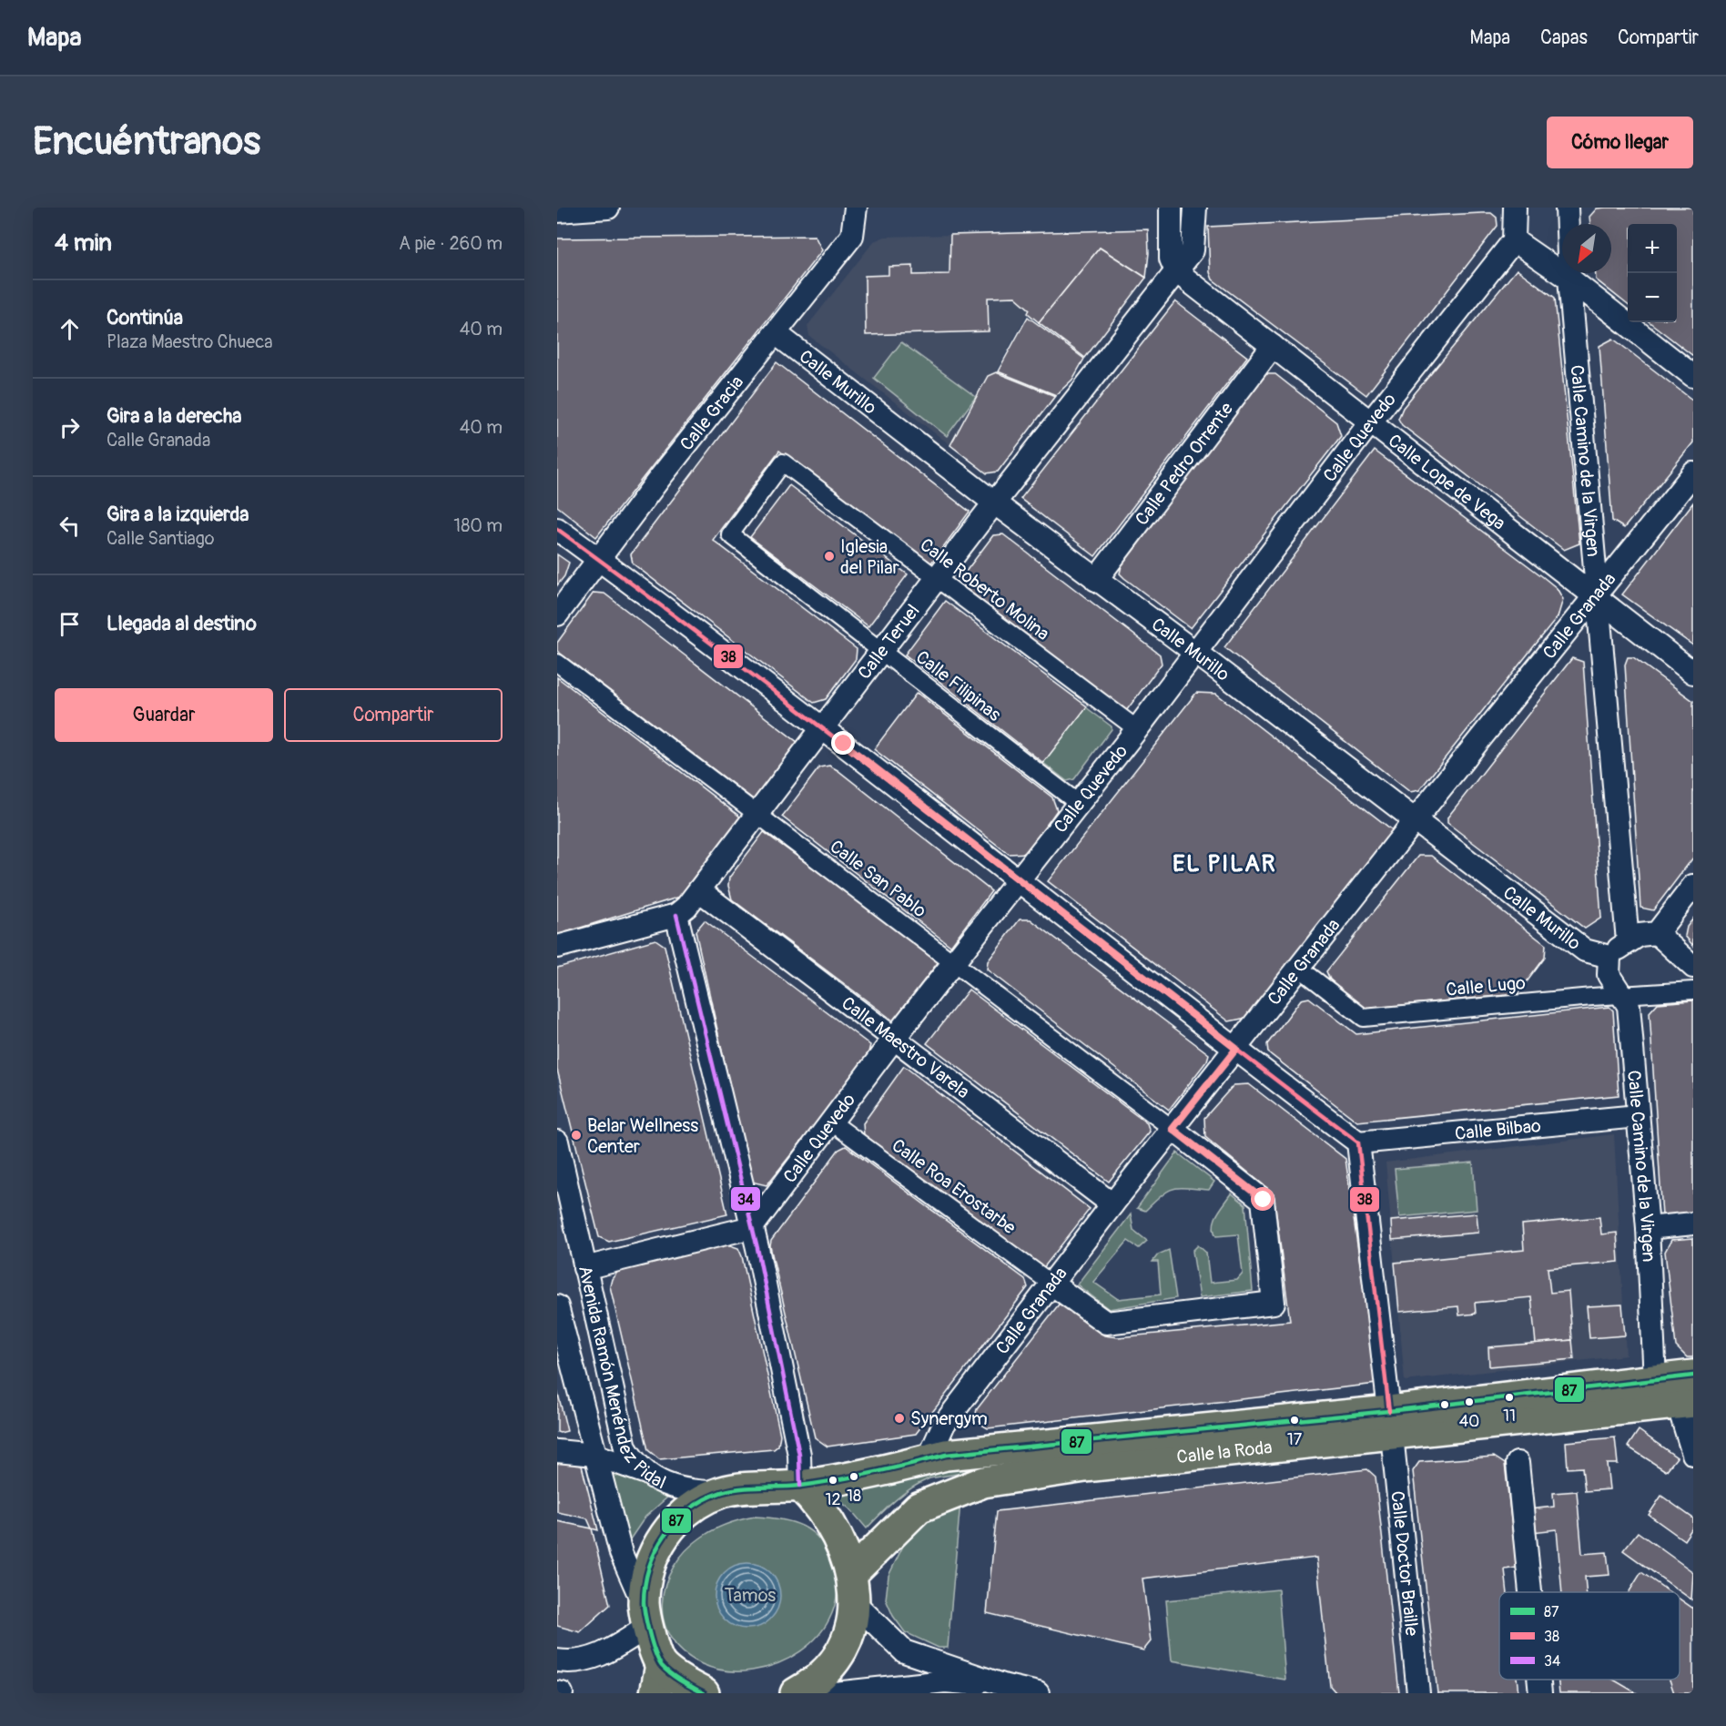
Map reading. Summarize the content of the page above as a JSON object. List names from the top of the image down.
{
  "streets": {
    "main road": ["Calle la Roda"],
    "street": [
      "Calle Murillo",
      "Calle Gracia",
      "Calle Quevedo",
      "Calle Camino de la Virgen",
      "Calle Pedro Orrente",
      "Calle Lope de Vega",
      "Calle Roberto Molina",
      "Calle Granada",
      "Calle Teruel",
      "Calle Filipinas",
      "Calle San Pablo",
      "Calle Lugo",
      "Calle Maestro Varela",
      "Calle Bilbao",
      "Calle Roa Erostarbe",
      "Avenida Ramón Menéndez Pidal",
      "Calle Doctor Braille"
    ]
  },
  "crossings": [
    ["Calle Murillo", "Calle Gracia"],
    ["Calle Murillo", "Calle Quevedo"],
    ["Calle Murillo", "Calle Camino de la Virgen"],
    ["Calle Murillo", "Calle Pedro Orrente"],
    ["Calle Murillo", "Calle Granada"],
    ["Calle Murillo", "Calle Teruel"],
    ["Calle Quevedo", "Calle Lope de Vega"],
    ["Calle Quevedo", "Calle Roberto Molina"],
    ["Calle Quevedo", "Calle Filipinas"],
    ["Calle Quevedo", "Calle San Pablo"],
    ["Calle Quevedo", "Calle Maestro Varela"],
    ["Calle Quevedo", "Calle Roa Erostarbe"],
    ["Calle Camino de la Virgen", "Calle Lope de Vega"],
    ["Calle Camino de la Virgen", "Calle Granada"],
    ["Calle Camino de la Virgen", "Calle Lugo"],
    ["Calle Camino de la Virgen", "Calle Bilbao"],
    ["Calle Camino de la Virgen", "Calle la Roda"],
    ["Calle Pedro Orrente", "Calle Lope de Vega"],
    ["Calle Lope de Vega", "Calle Granada"],
    ["Calle Lope de Vega", "Calle Teruel"],
    ["Calle Roberto Molina", "Calle Teruel"],
    ["Calle Roberto Molina", "Calle Filipinas"],
    ["Calle Granada", "Calle San Pablo"],
    ["Calle Granada", "Calle Lugo"],
    ["Calle Granada", "Calle Maestro Varela"],
    ["Calle Granada", "Calle Roa Erostarbe"],
    ["Calle Granada", "Calle la Roda"],
    ["Calle Teruel", "Calle Filipinas"],
    ["Calle Teruel", "Calle San Pablo"],
    ["Calle Teruel", "Calle Maestro Varela"],
    ["Calle Bilbao", "Calle Doctor Braille"],
    ["Avenida Ramón Menéndez Pidal", "Calle la Roda"],
    ["Calle la Roda", "Calle Doctor Braille"]
  ],
  "districts": ["EL PILAR"],
  "parks": ["Tamos"],
  "places": [
    "Iglesia del Pilar",
    "Belar Wellness Center",
    "11",
    "40",
    "Synergym",
    "17",
    "18",
    "12"
  ],
  "lines": ["transit line 38", "transit line 34", "transit line 87"],
  "legend": ["87", "38", "34"],
  "north": "bottom left",
  "page": {
    "header": "Mapa",
    "nav": ["Mapa", "Capas", "Compartir"],
    "buttons": [
      "Cómo llegar",
      ["Guardar", "Compartir"]
    ],
    "title": "Encuéntranos",
    "heading": ["4 min", "A pie · 260 m"],
    "map_buttons": ["+", "−"],
    "list": [
      ["Continúa", "Plaza Maestro Chueca", "40 m"],
      ["Gira a la derecha", "Calle Granada", "40 m"],
      ["Gira a la izquierda", "Calle Santiago", "180 m"],
      "Llegada al destino"
    ]
  }
}
